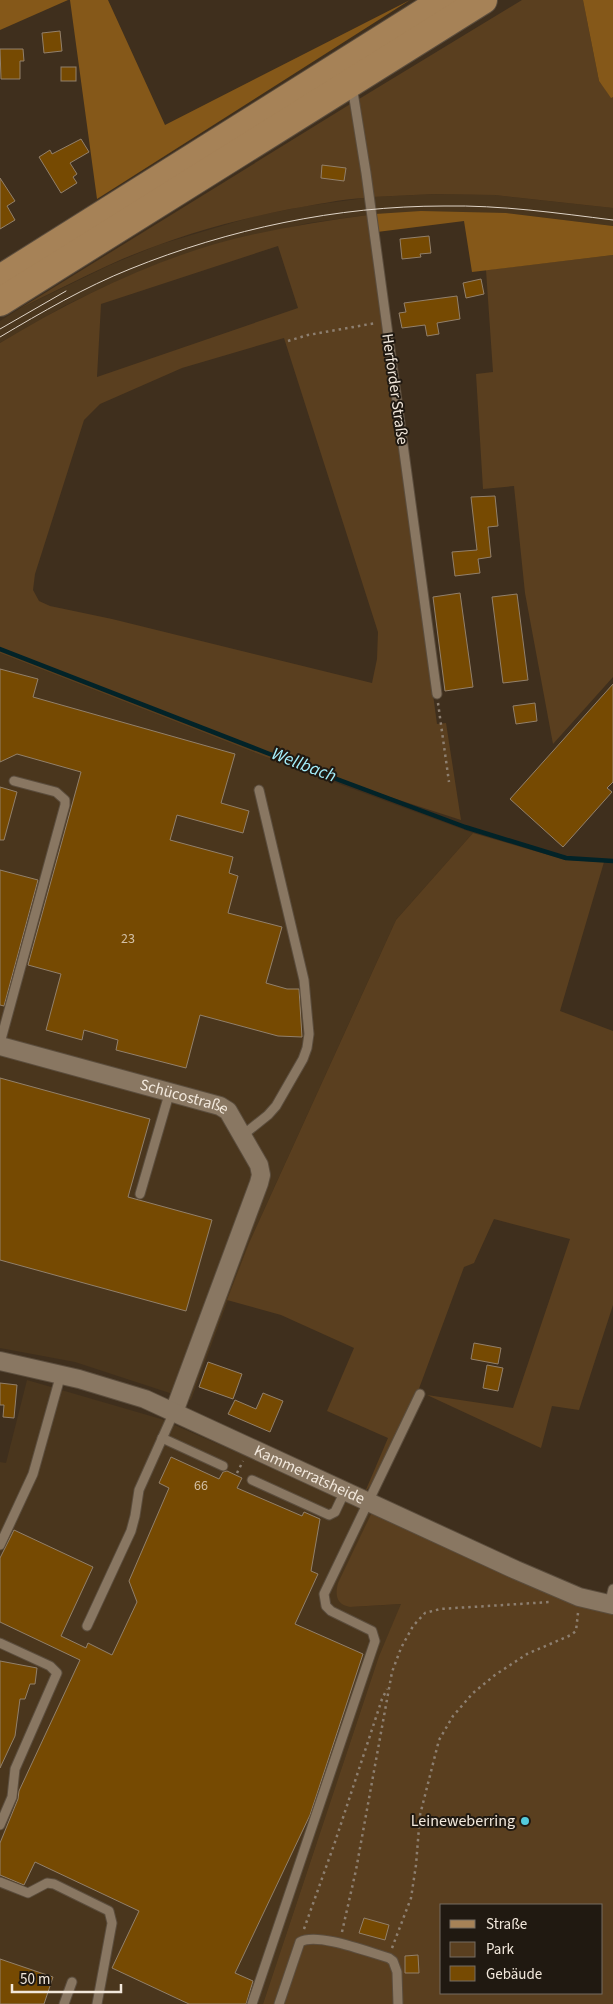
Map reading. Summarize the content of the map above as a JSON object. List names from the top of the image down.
{
  "streets": {
    "street": ["Schücostraße", "Kammerratsheide"],
    "lane": ["Herforder Straße"]
  },
  "crossings": [
    ["Schücostraße", "Kammerratsheide"]
  ],
  "water": ["Wellbach"],
  "places": ["Leineweberring"],
  "house_numbers": ["23", "66"],
  "legend": ["Straße", "Park", "Gebäude"],
  "scale_bar": "50 m"
}
